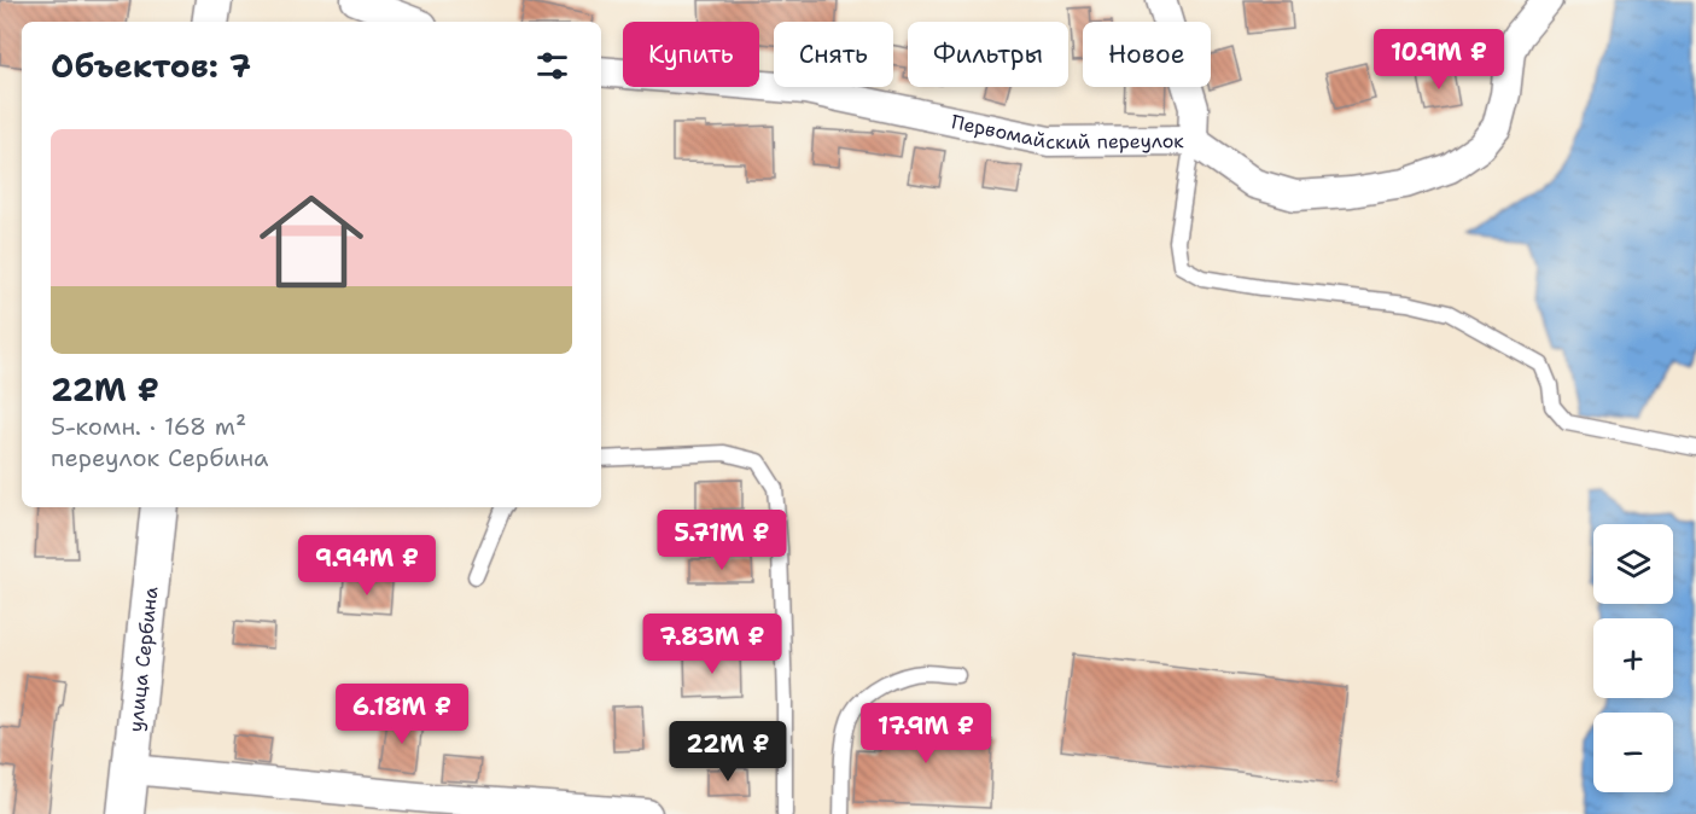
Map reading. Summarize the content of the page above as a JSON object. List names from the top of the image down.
{
  "streets": {
    "street": ["Первомайский переулок", "улица Сербина"]
  },
  "page": {
    "chip": [
      "Купить",
      "Снять",
      "Фильтры",
      "Новое"
    ],
    "heading": "Объектов: 7",
    "price": [
      "10.9M ₽",
      "5.71M ₽",
      "9.94M ₽",
      "7.83M ₽",
      "6.18M ₽",
      "17.9M ₽",
      "22M ₽"
    ],
    "list": [
      {
        "name": "22M ₽",
        "note": "5-комн. · 168 m² · переулок Сербина"
      }
    ],
    "map_buttons": ["+", "−"]
  }
}
